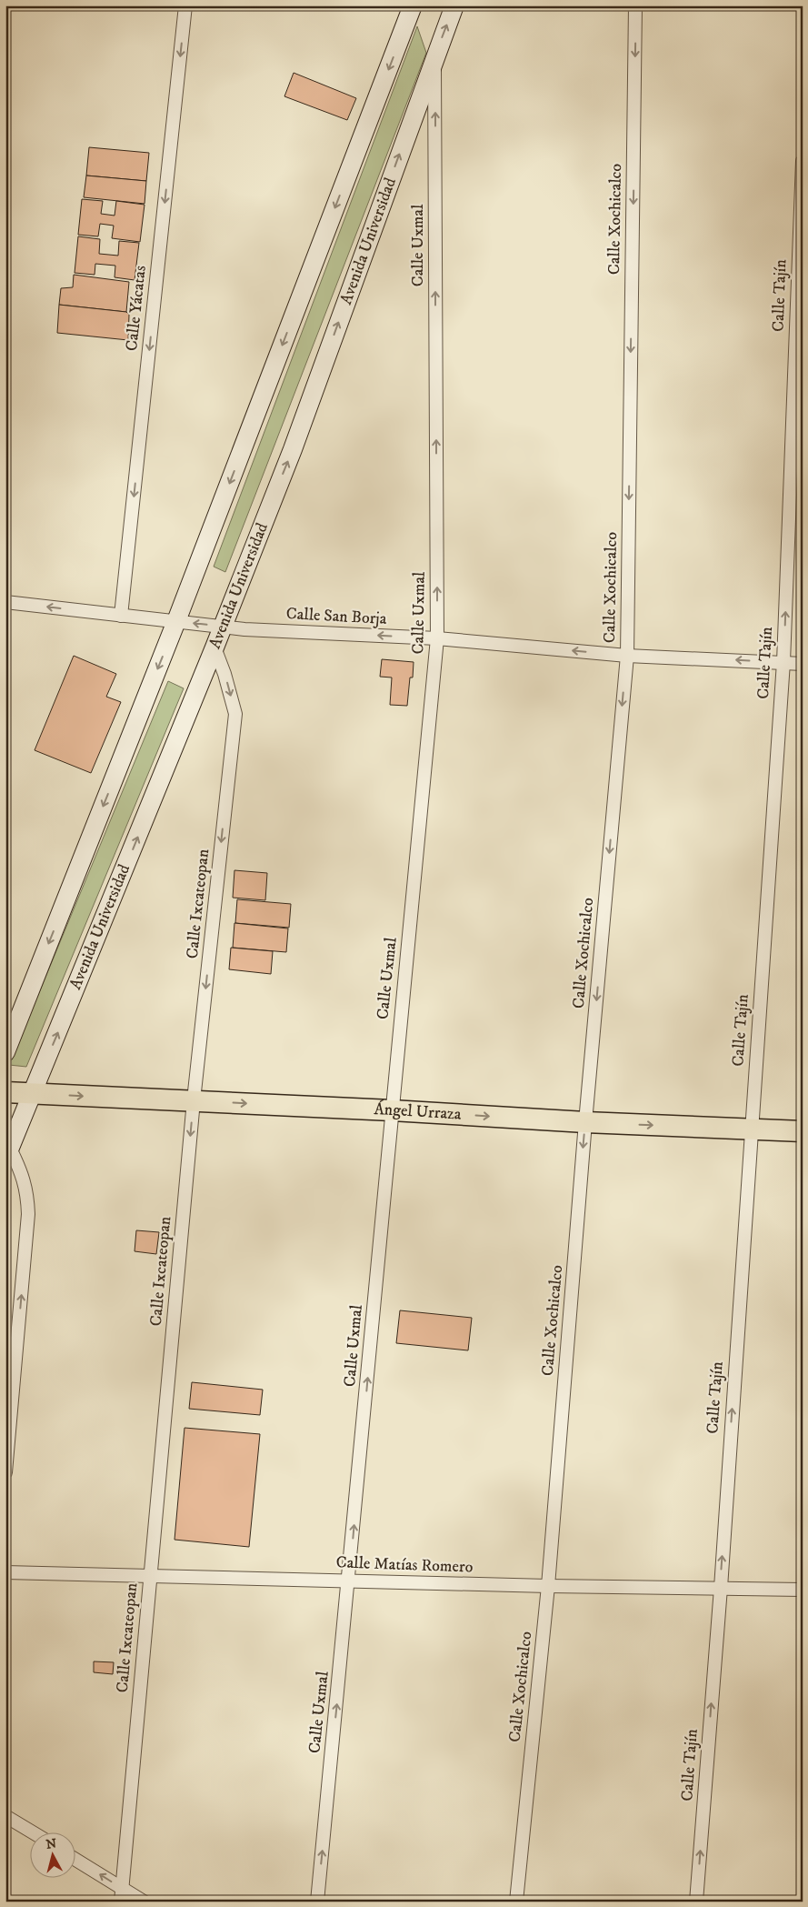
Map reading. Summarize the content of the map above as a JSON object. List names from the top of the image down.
{
  "streets": {
    "main road": ["Avenida Universidad", "Ángel Urraza"],
    "street": [
      "Calle Xochicalco",
      "Calle Uxmal",
      "Calle Tajín",
      "Calle Yácatas",
      "Calle San Borja",
      "Calle Ixcateopan",
      "Calle Matías Romero"
    ]
  },
  "crossings": [
    ["Calle Xochicalco", "Calle San Borja"],
    ["Calle Xochicalco", "Ángel Urraza"],
    ["Calle Xochicalco", "Calle Matías Romero"],
    ["Avenida Universidad", "Calle Uxmal"],
    ["Avenida Universidad", "Calle San Borja"],
    ["Avenida Universidad", "Calle Ixcateopan"],
    ["Avenida Universidad", "Ángel Urraza"],
    ["Calle Uxmal", "Calle San Borja"],
    ["Calle Uxmal", "Ángel Urraza"],
    ["Calle Uxmal", "Calle Matías Romero"],
    ["Calle Tajín", "Calle San Borja"],
    ["Calle Tajín", "Ángel Urraza"],
    ["Calle Tajín", "Calle Matías Romero"],
    ["Calle Yácatas", "Calle San Borja"],
    ["Calle Ixcateopan", "Ángel Urraza"],
    ["Calle Ixcateopan", "Calle Matías Romero"]
  ],
  "one_way": [
    "Calle Xochicalco",
    "Calle Uxmal",
    "Calle Tajín",
    "Calle Yácatas",
    "Calle San Borja",
    "Calle Ixcateopan",
    "Ángel Urraza"
  ],
  "north": "top"
}
